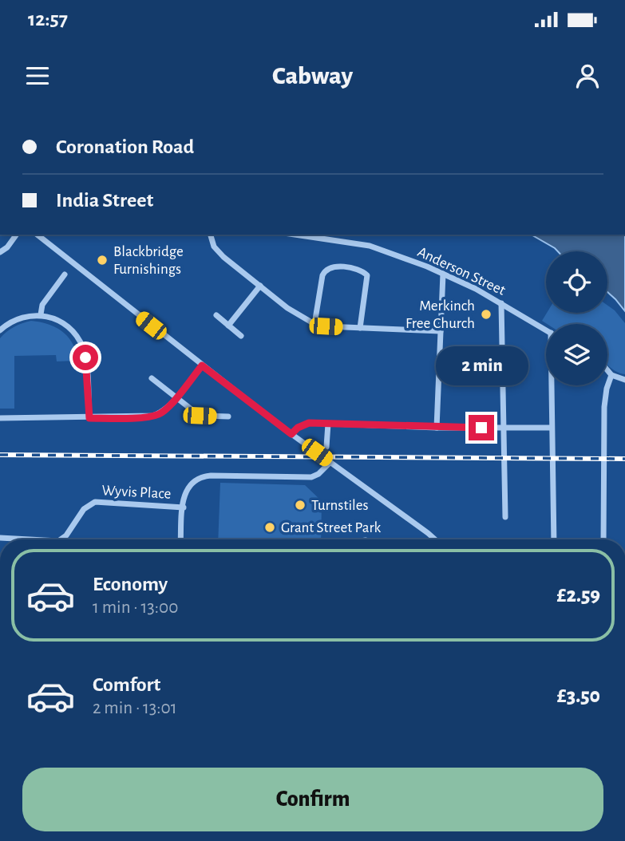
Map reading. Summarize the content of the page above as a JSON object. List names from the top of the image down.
{
  "streets": {
    "street": ["Anderson Street", "Wyvis Place"]
  },
  "places": [
    "Blackbridge Furnishings",
    "Merkinch Free Church",
    "Turnstiles",
    "Grant Street Park"
  ],
  "page": {
    "status": "12:57",
    "header": "Cabway",
    "banner": ["Coronation Road", "India Street"],
    "bubble": "2 min",
    "list": [
      {
        "name": "Economy",
        "note": "1 min · 13:00",
        "value": "£2.59"
      },
      {
        "name": "Comfort",
        "note": "2 min · 13:01",
        "value": "£3.50"
      }
    ],
    "buttons": "Confirm"
  }
}
